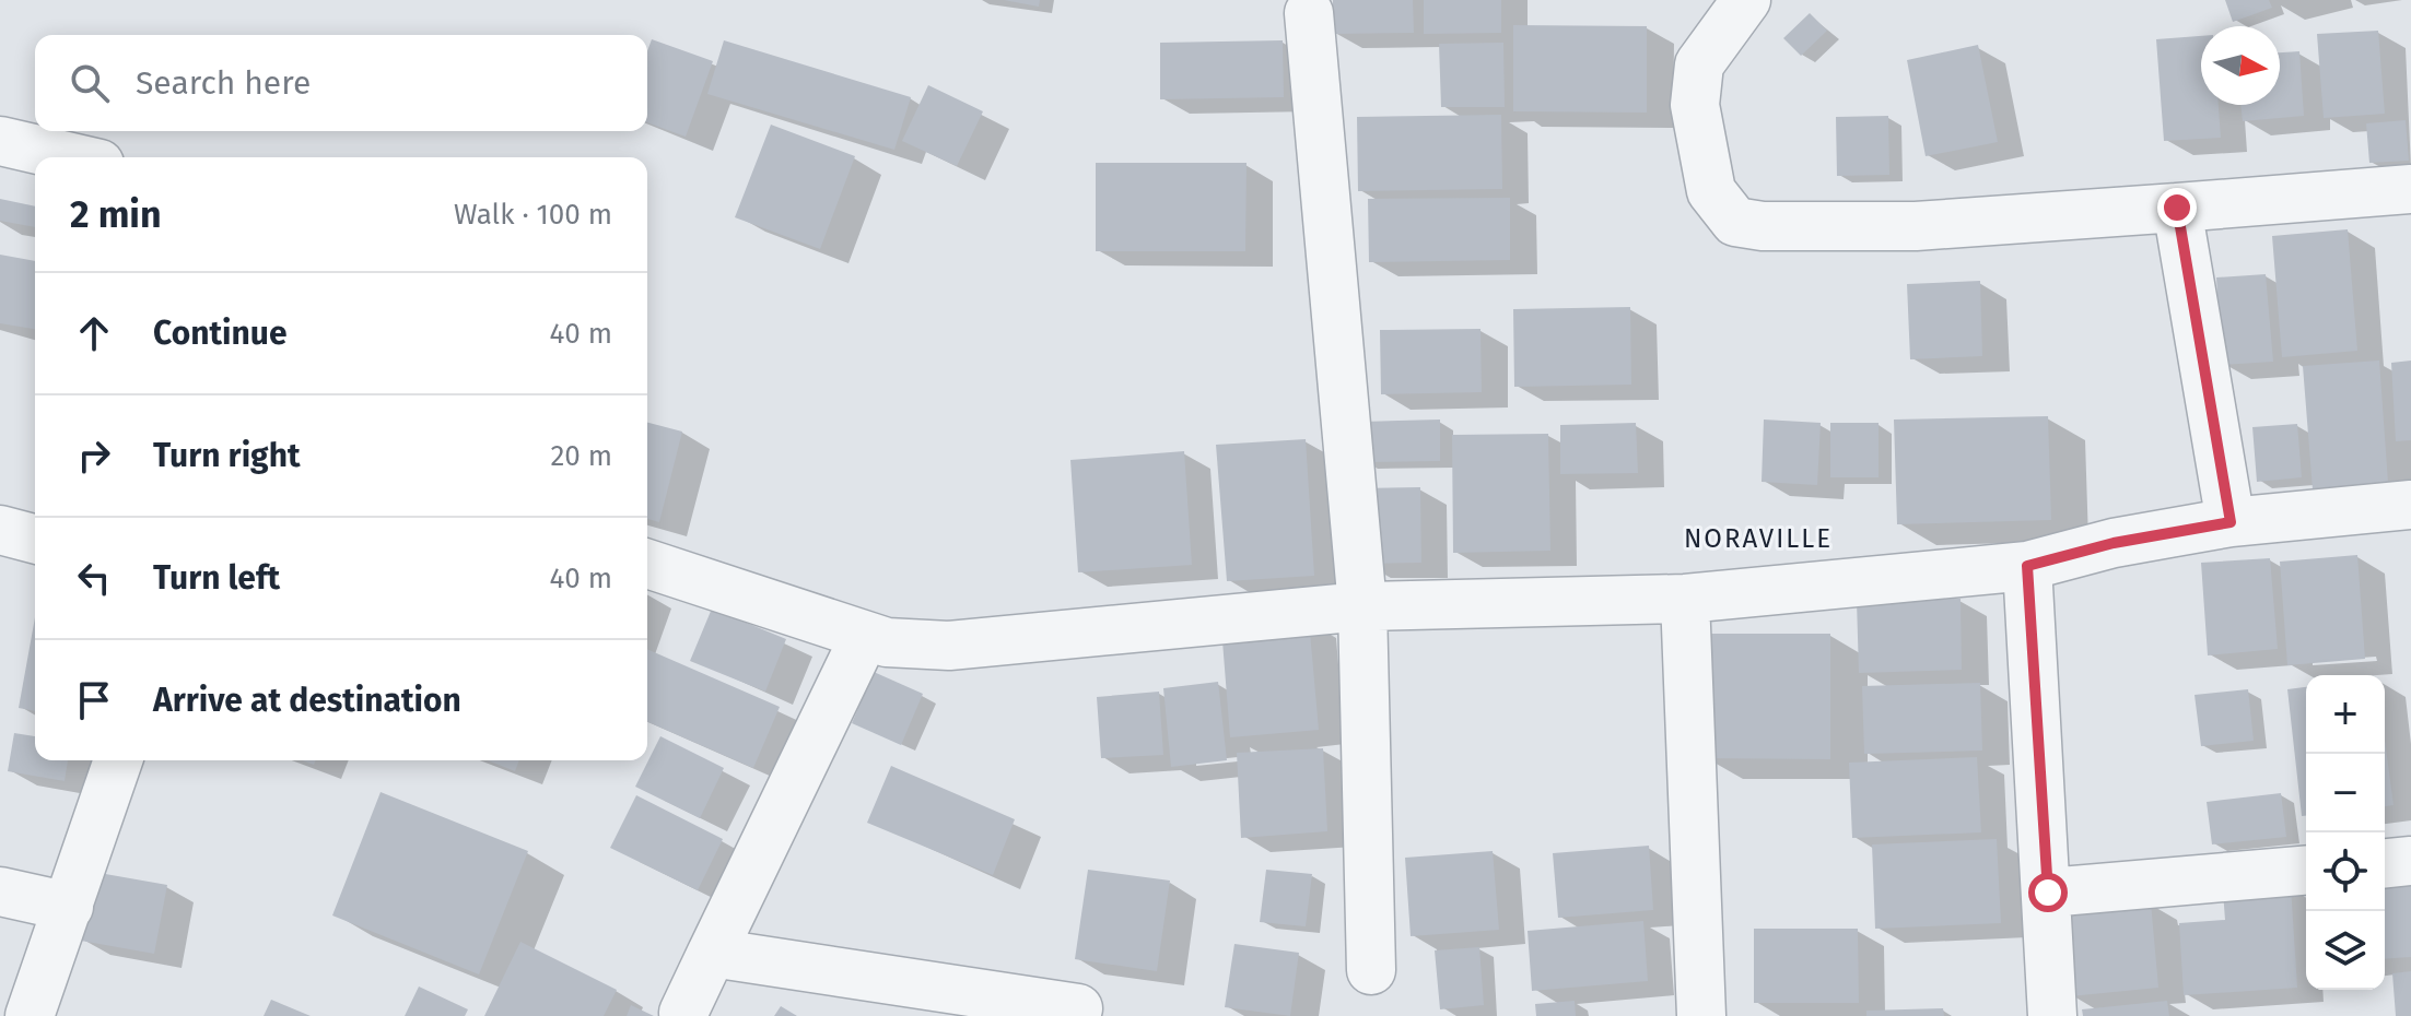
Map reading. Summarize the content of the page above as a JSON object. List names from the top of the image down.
{
  "districts": ["NORAVILLE"],
  "north": "right",
  "page": {
    "search": "Search here",
    "heading": ["2 min", "Walk · 100 m"],
    "list": [
      ["Continue", "40 m"],
      ["Turn right", "20 m"],
      ["Turn left", "40 m"],
      "Arrive at destination"
    ],
    "map_buttons": ["+", "−"]
  }
}
